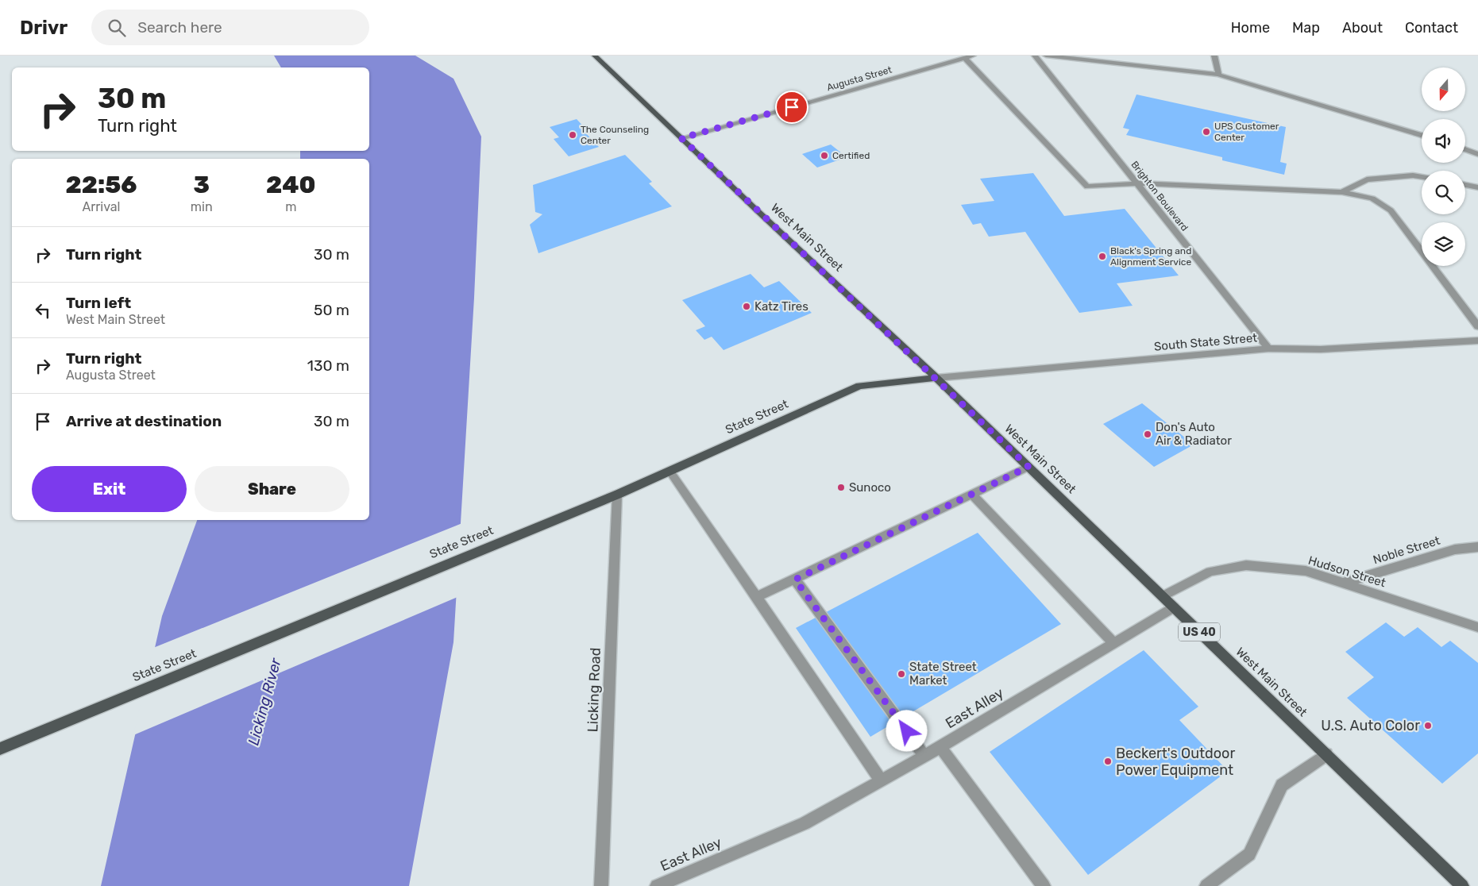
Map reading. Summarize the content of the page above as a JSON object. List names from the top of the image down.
{
  "streets": {
    "main road": ["West Main Street", "State Street", "US 40"],
    "street": [
      "Augusta Street",
      "Brighton Boulevard",
      "South State Street",
      "Noble Street",
      "Hudson Street",
      "Licking Road",
      "East Alley"
    ]
  },
  "crossings": [
    ["Augusta Street", "West Main Street"],
    ["Brighton Boulevard", "South State Street"],
    ["West Main Street", "South State Street"],
    ["West Main Street", "State Street"],
    ["West Main Street", "Hudson Street"],
    ["West Main Street", "East Alley"],
    ["South State Street", "State Street"],
    ["State Street", "Licking Road"],
    ["Noble Street", "Hudson Street"]
  ],
  "water": ["Licking River"],
  "places": [
    "UPS Customer Center",
    "The Counseling Center",
    "Certified",
    "Black's Spring and Alignment Service",
    "Katz Tires",
    "Don's Auto Air & Radiator",
    "Sunoco",
    "State Street Market",
    "U.S. Auto Color",
    "Beckert's Outdoor Power Equipment"
  ],
  "north": "bottom",
  "page": {
    "header": "Drivr",
    "search": "Search here",
    "nav": [
      "Home",
      "Map",
      "About",
      "Contact"
    ],
    "turn": ["30 m", "Turn right"],
    "eta": [
      "22:56",
      "Arrival",
      "3",
      "min",
      "240",
      "m"
    ],
    "list": [
      {
        "name": "Turn right",
        "value": "30 m"
      },
      {
        "name": "Turn left",
        "note": "West Main Street",
        "value": "50 m"
      },
      {
        "name": "Turn right",
        "note": "Augusta Street",
        "value": "130 m"
      },
      {
        "name": "Arrive at destination",
        "value": "30 m"
      }
    ],
    "buttons": ["Exit", "Share"]
  }
}
